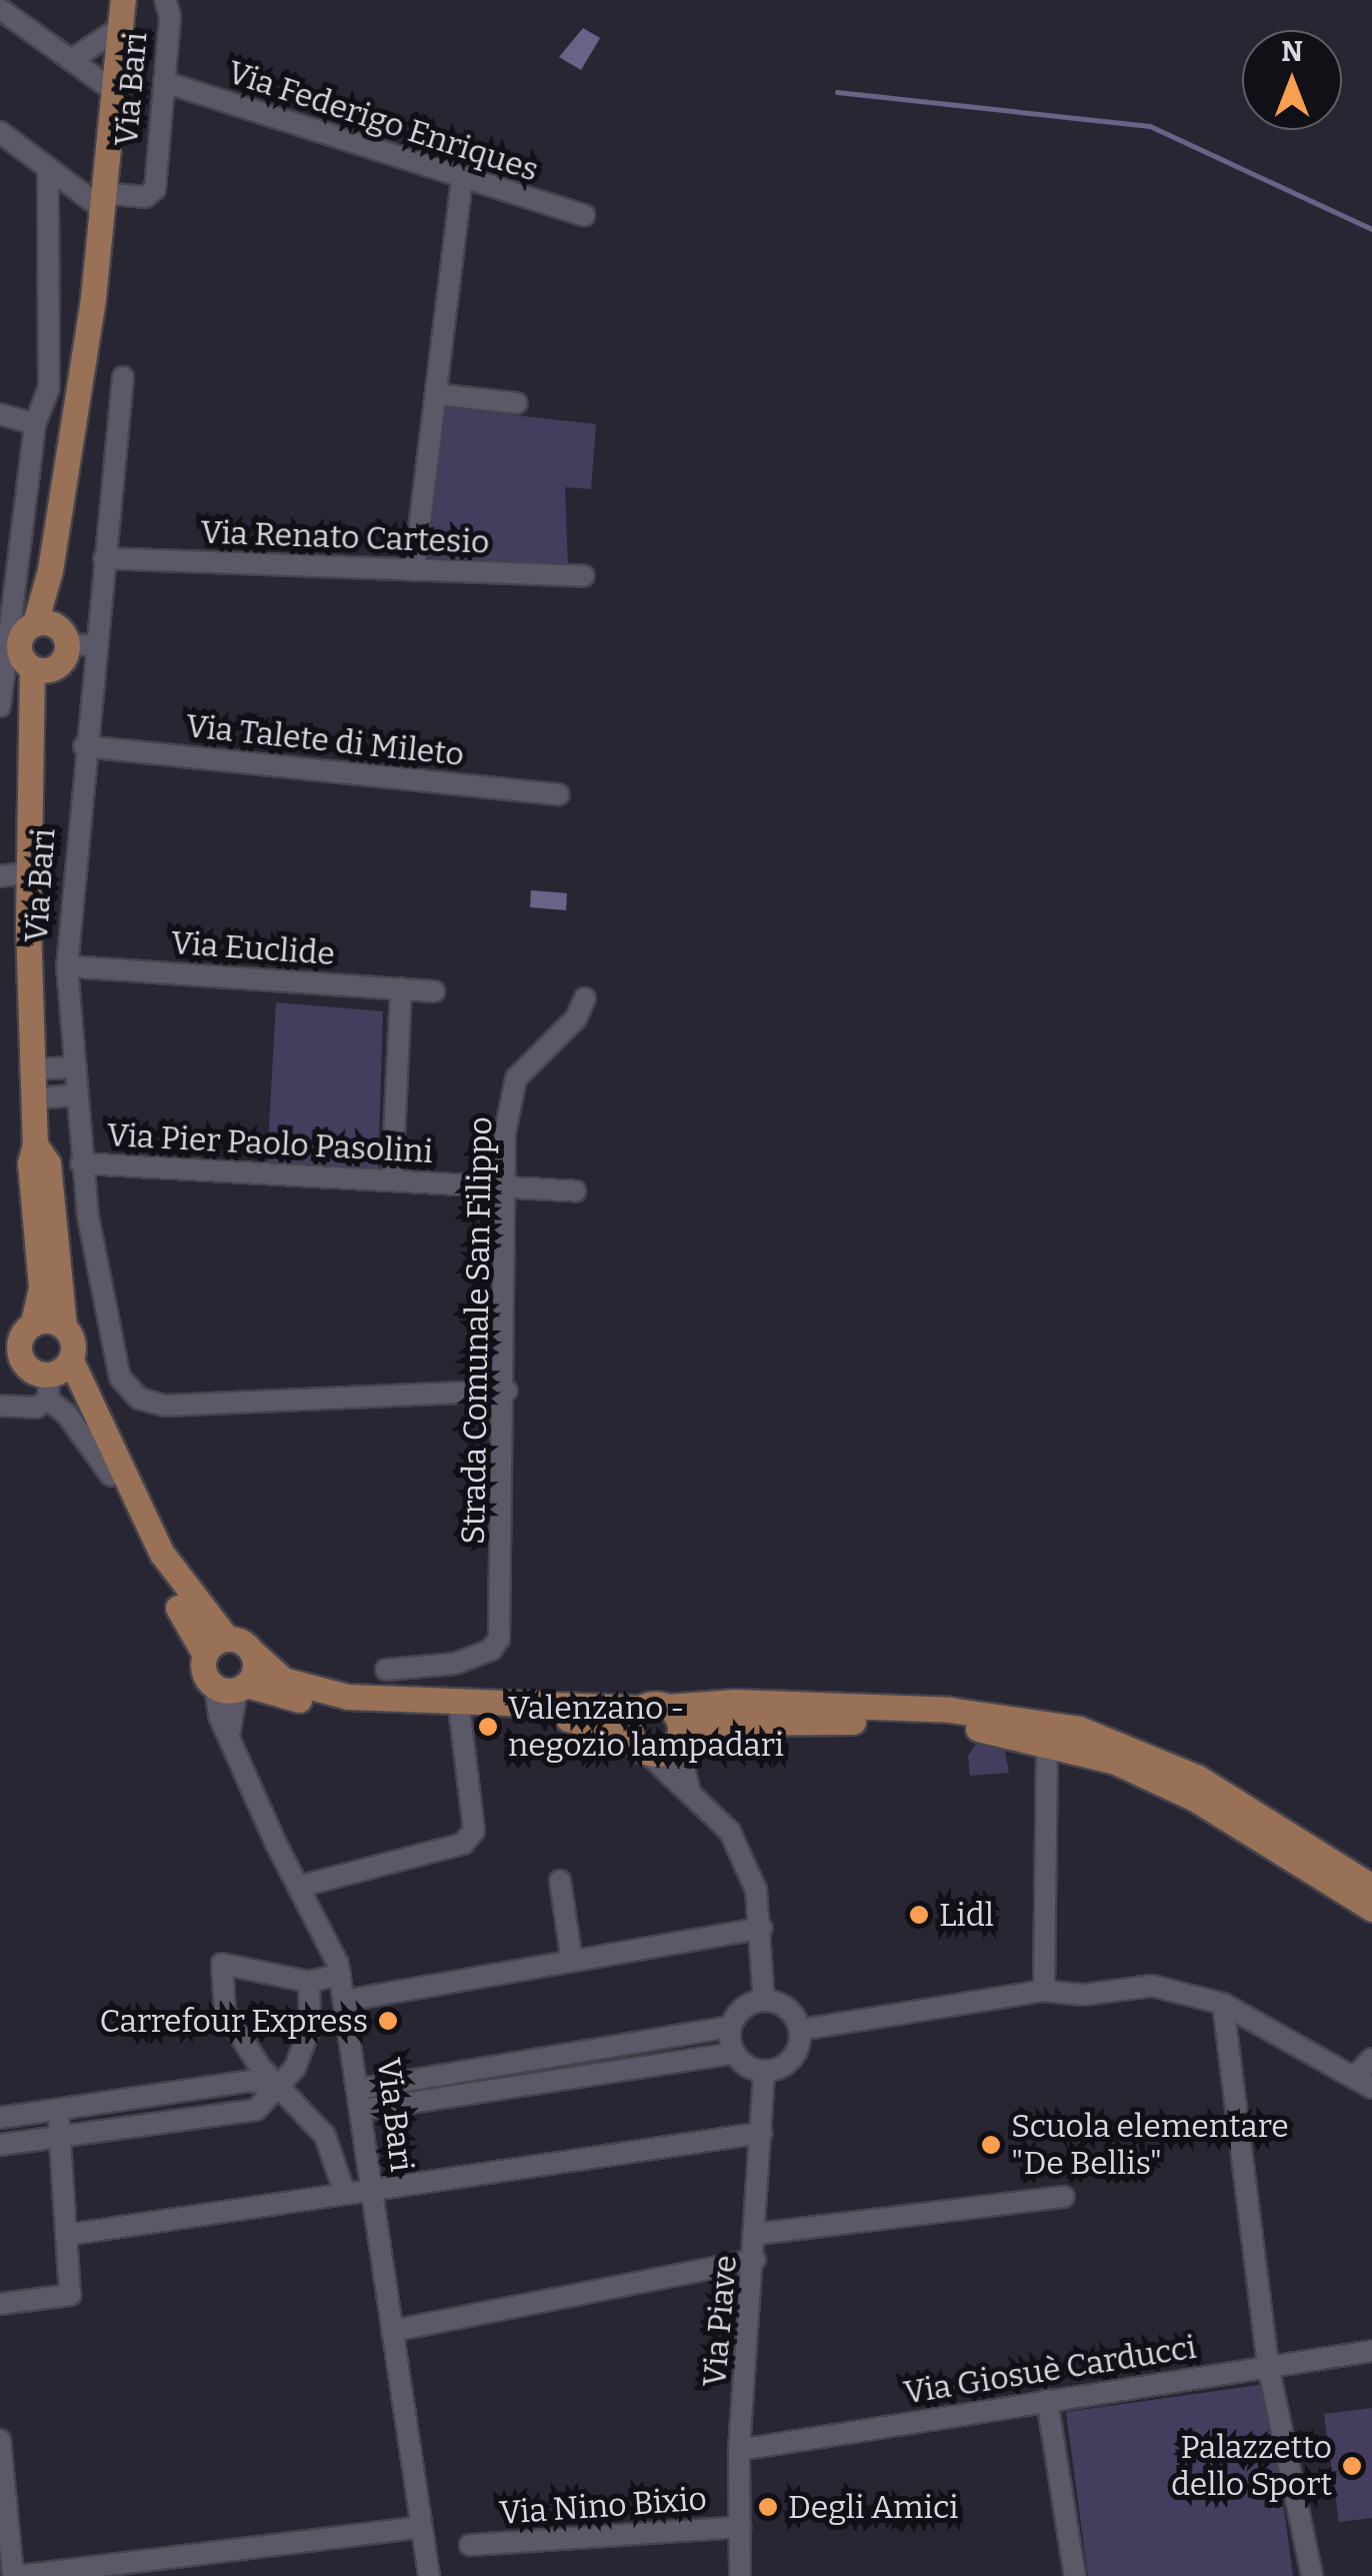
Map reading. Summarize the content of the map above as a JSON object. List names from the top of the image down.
{
  "streets": {
    "main road": ["Via Bari"],
    "street": [
      "Via Federigo Enriques",
      "Via Renato Cartesio",
      "Via Talete di Mileto",
      "Via Euclide",
      "Via Pier Paolo Pasolini",
      "Strada Comunale San Filippo",
      "Via Piave",
      "Via Giosuè Carducci",
      "Via Nino Bixio"
    ]
  },
  "crossings": [
    ["Via Bari", "Via Federigo Enriques"],
    ["Via Bari", "Via Renato Cartesio"],
    ["Via Bari", "Via Talete di Mileto"],
    ["Via Bari", "Via Euclide"],
    ["Via Bari", "Via Pier Paolo Pasolini"],
    ["Via Bari", "Strada Comunale San Filippo"],
    ["Via Pier Paolo Pasolini", "Strada Comunale San Filippo"],
    ["Via Piave", "Via Giosuè Carducci"],
    ["Via Piave", "Via Nino Bixio"]
  ],
  "places": [
    "Valenzano - negozio lampadari",
    "Lidl",
    "Carrefour Express",
    "Scuola elementare \"De Bellis\"",
    "Palazzetto dello Sport",
    "Degli Amici"
  ],
  "north": "top"
}
